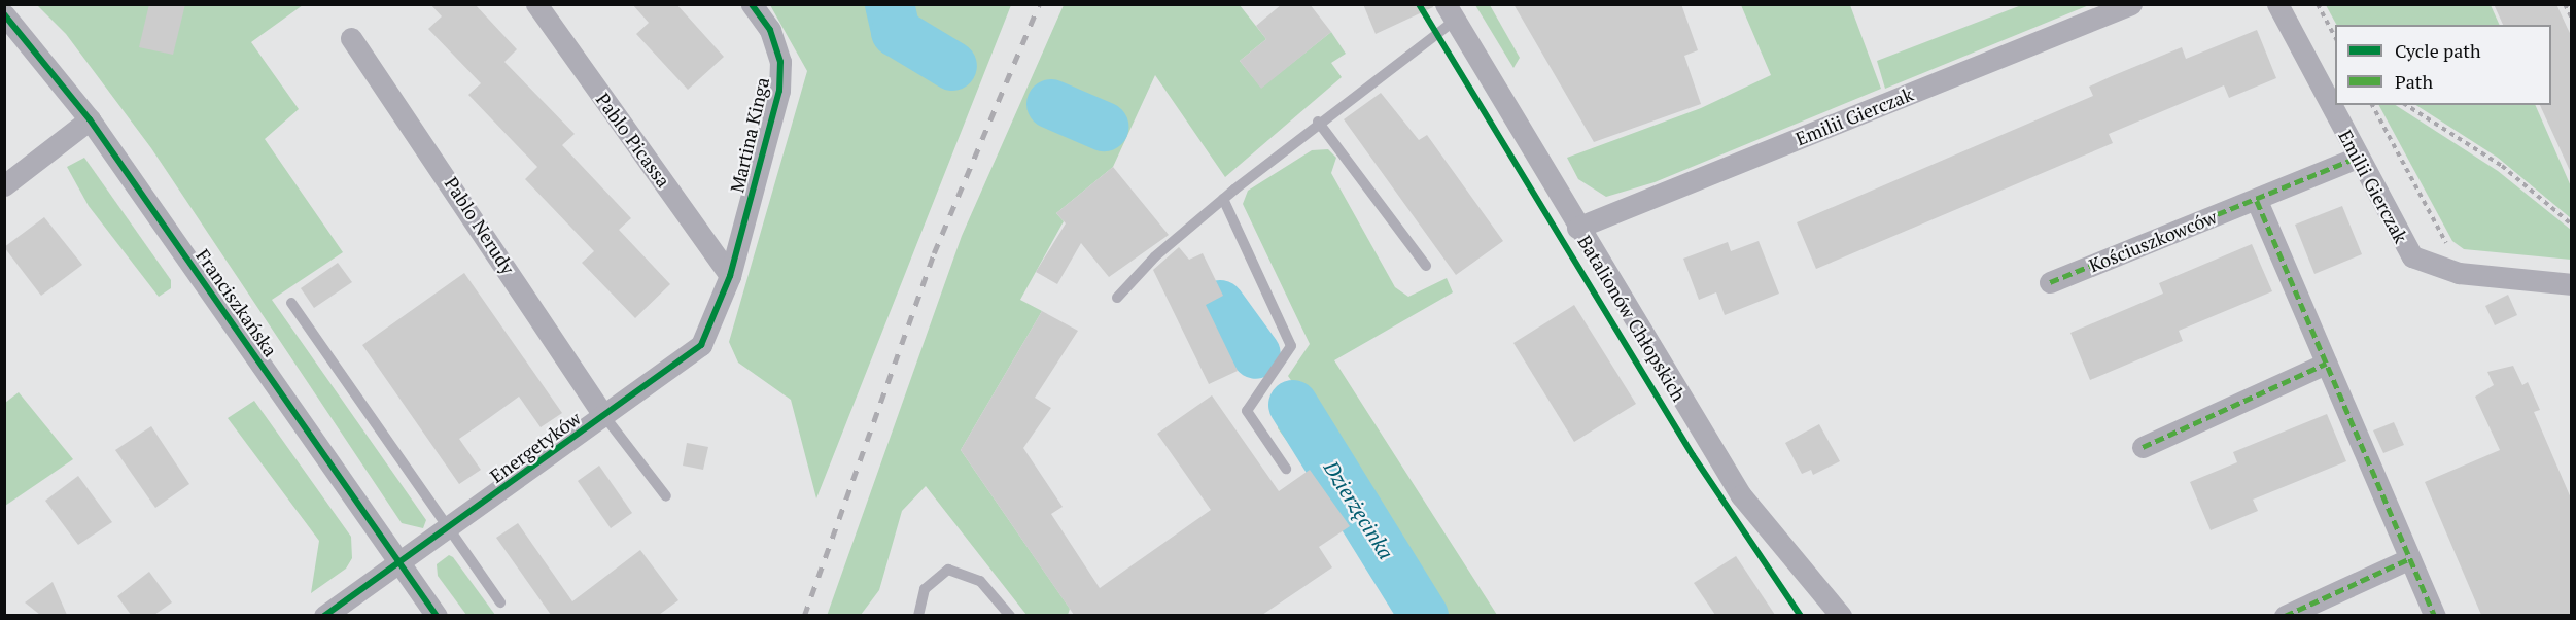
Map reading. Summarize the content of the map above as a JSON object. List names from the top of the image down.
{
  "streets": {
    "street": [
      "Emilii Gierczak",
      "Martina Kinga",
      "Pablo Picassa",
      "Pablo Nerudy",
      "Kościuszkowców",
      "Franciszkańska",
      "Batalionów Chłopskich",
      "Energetyków"
    ]
  },
  "crossings": [
    ["Emilii Gierczak", "Kościuszkowców"],
    ["Emilii Gierczak", "Batalionów Chłopskich"],
    ["Martina Kinga", "Pablo Picassa"],
    ["Martina Kinga", "Energetyków"],
    ["Pablo Picassa", "Energetyków"],
    ["Pablo Nerudy", "Energetyków"],
    ["Franciszkańska", "Energetyków"]
  ],
  "water": ["Dzierżęcinka"],
  "legend": ["Cycle path", "Path"]
}
